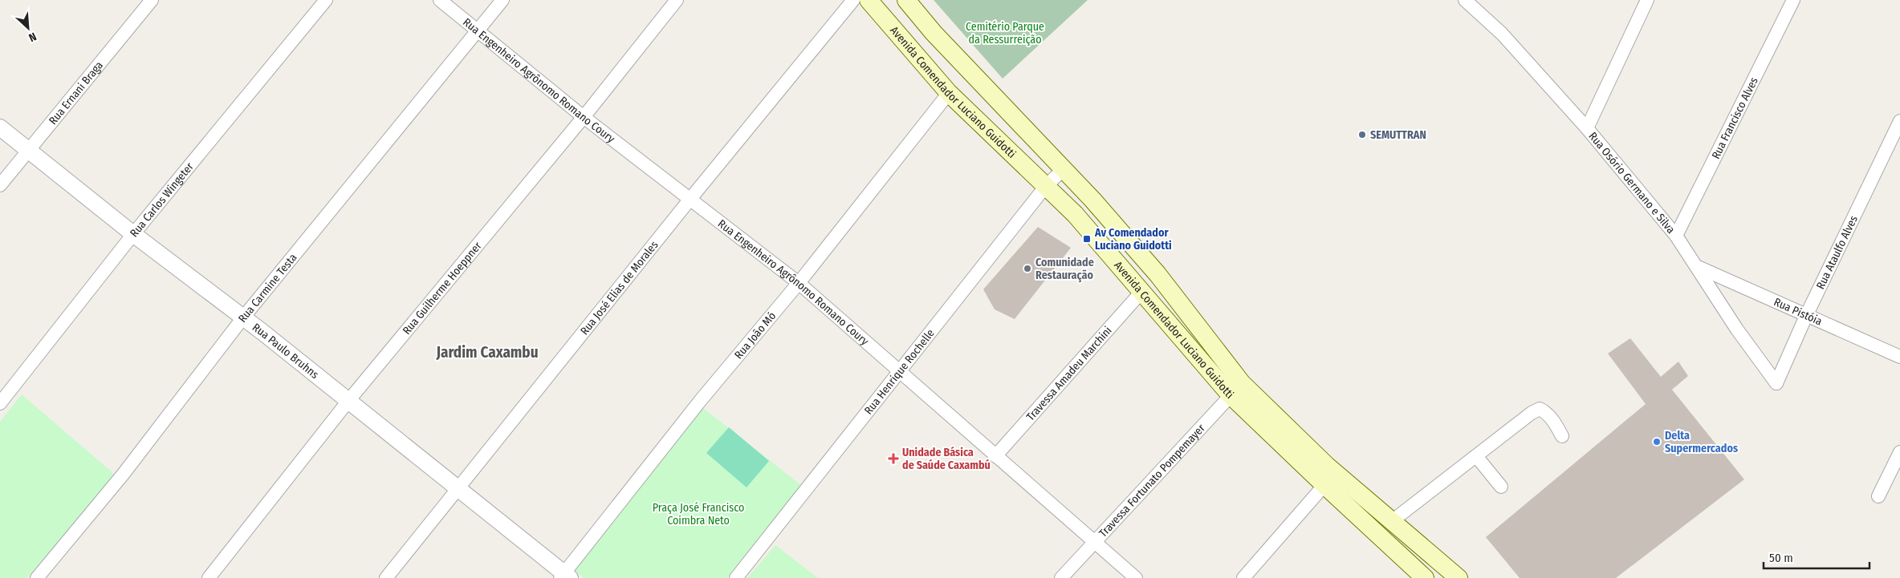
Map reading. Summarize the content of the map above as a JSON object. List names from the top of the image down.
{
  "streets": {
    "main road": ["Avenida Comendador Luciano Guidotti"],
    "street": [
      "Rua Engenheiro Agrônomo Romano Coury",
      "Rua Ernani Braga",
      "Rua Francisco Alves",
      "Rua Osório Germano e Silva",
      "Rua Carlos Wingeter",
      "Rua Ataulfo Alves",
      "Rua Carmine Testa",
      "Rua José Elias de Morales",
      "Rua Guilherme Hoeppner",
      "Rua Pistóia",
      "Rua João Mó",
      "Rua Paulo Bruhns",
      "Rua Henrique Rochelle",
      "Travessa Amadeu Marchini",
      "Travessa Fortunato Pompemayer"
    ]
  },
  "crossings": [
    ["Rua Engenheiro Agrônomo Romano Coury", "Rua Carmine Testa"],
    ["Rua Engenheiro Agrônomo Romano Coury", "Rua José Elias de Morales"],
    ["Rua Engenheiro Agrônomo Romano Coury", "Rua Guilherme Hoeppner"],
    ["Rua Engenheiro Agrônomo Romano Coury", "Rua João Mó"],
    ["Rua Engenheiro Agrônomo Romano Coury", "Rua Henrique Rochelle"],
    ["Rua Engenheiro Agrônomo Romano Coury", "Travessa Amadeu Marchini"],
    ["Rua Engenheiro Agrônomo Romano Coury", "Travessa Fortunato Pompemayer"],
    ["Avenida Comendador Luciano Guidotti", "Rua João Mó"],
    ["Avenida Comendador Luciano Guidotti", "Rua Henrique Rochelle"],
    ["Avenida Comendador Luciano Guidotti", "Travessa Amadeu Marchini"],
    ["Avenida Comendador Luciano Guidotti", "Travessa Fortunato Pompemayer"],
    ["Rua Ernani Braga", "Rua Paulo Bruhns"],
    ["Rua Francisco Alves", "Rua Osório Germano e Silva"],
    ["Rua Osório Germano e Silva", "Rua Ataulfo Alves"],
    ["Rua Osório Germano e Silva", "Rua Pistóia"],
    ["Rua Carlos Wingeter", "Rua Paulo Bruhns"],
    ["Rua Ataulfo Alves", "Rua Pistóia"],
    ["Rua Carmine Testa", "Rua Paulo Bruhns"],
    ["Rua José Elias de Morales", "Rua Paulo Bruhns"],
    ["Rua Guilherme Hoeppner", "Rua Paulo Bruhns"],
    ["Rua João Mó", "Rua Paulo Bruhns"]
  ],
  "districts": ["Jardim Caxambu"],
  "parks": ["Cemitério Parque da Ressurreição", "Praça José Francisco Coimbra Neto"],
  "places": {
    "other": ["SEMUTTRAN", "Comunidade Restauração", "Delta Supermercados"],
    "transit": ["Av Comendador Luciano Guidotti"],
    "health": ["Unidade Básica de Saúde Caxambú"]
  },
  "scale_bar": "50 m",
  "north": "bottom right"
}
